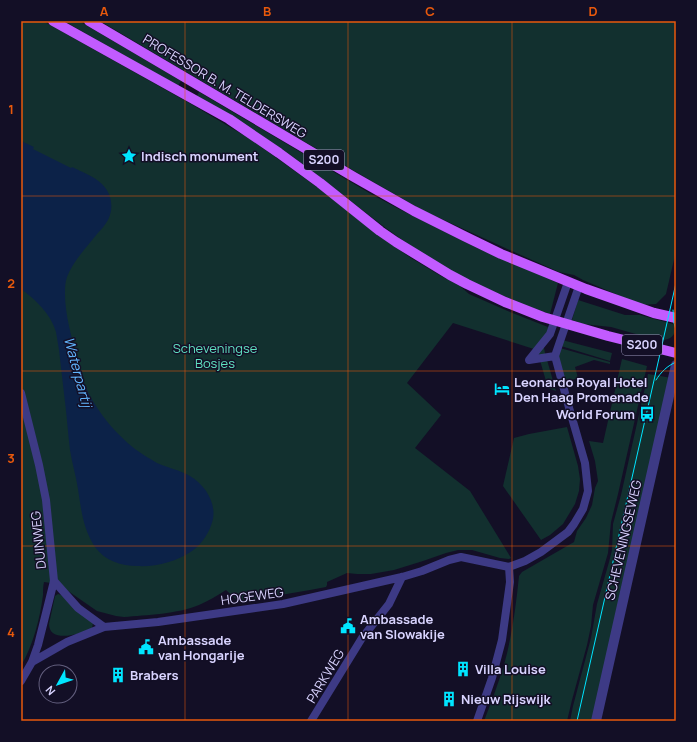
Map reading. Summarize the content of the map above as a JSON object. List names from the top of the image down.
{
  "streets": {
    "main road": ["PROFESSOR B. M. TELDERSWEG", "S200"],
    "street": [
      "DUINWEG",
      "SCHEVENINGSEWEG",
      "HOGEWEG",
      "PARKWEG"
    ]
  },
  "crossings": [
    ["DUINWEG", "HOGEWEG"],
    ["HOGEWEG", "PARKWEG"]
  ],
  "water": ["Waterpartij"],
  "parks": ["Scheveningse Bosjes"],
  "places": {
    "place": ["Indisch monument"],
    "hotel": ["Leonardo Royal Hotel Den Haag Promenade"],
    "bus stop": ["World Forum"],
    "public building": ["Ambassade van Slowakije", "Ambassade van Hongarije"],
    "building": ["Villa Louise", "Brabers", "Nieuw Rijswijk"]
  },
  "north": "bottom left",
  "grid": {
    "columns": [
      "A",
      "B",
      "C",
      "D"
    ],
    "rows": [
      "1",
      "2",
      "3",
      "4"
    ]
  }
}
